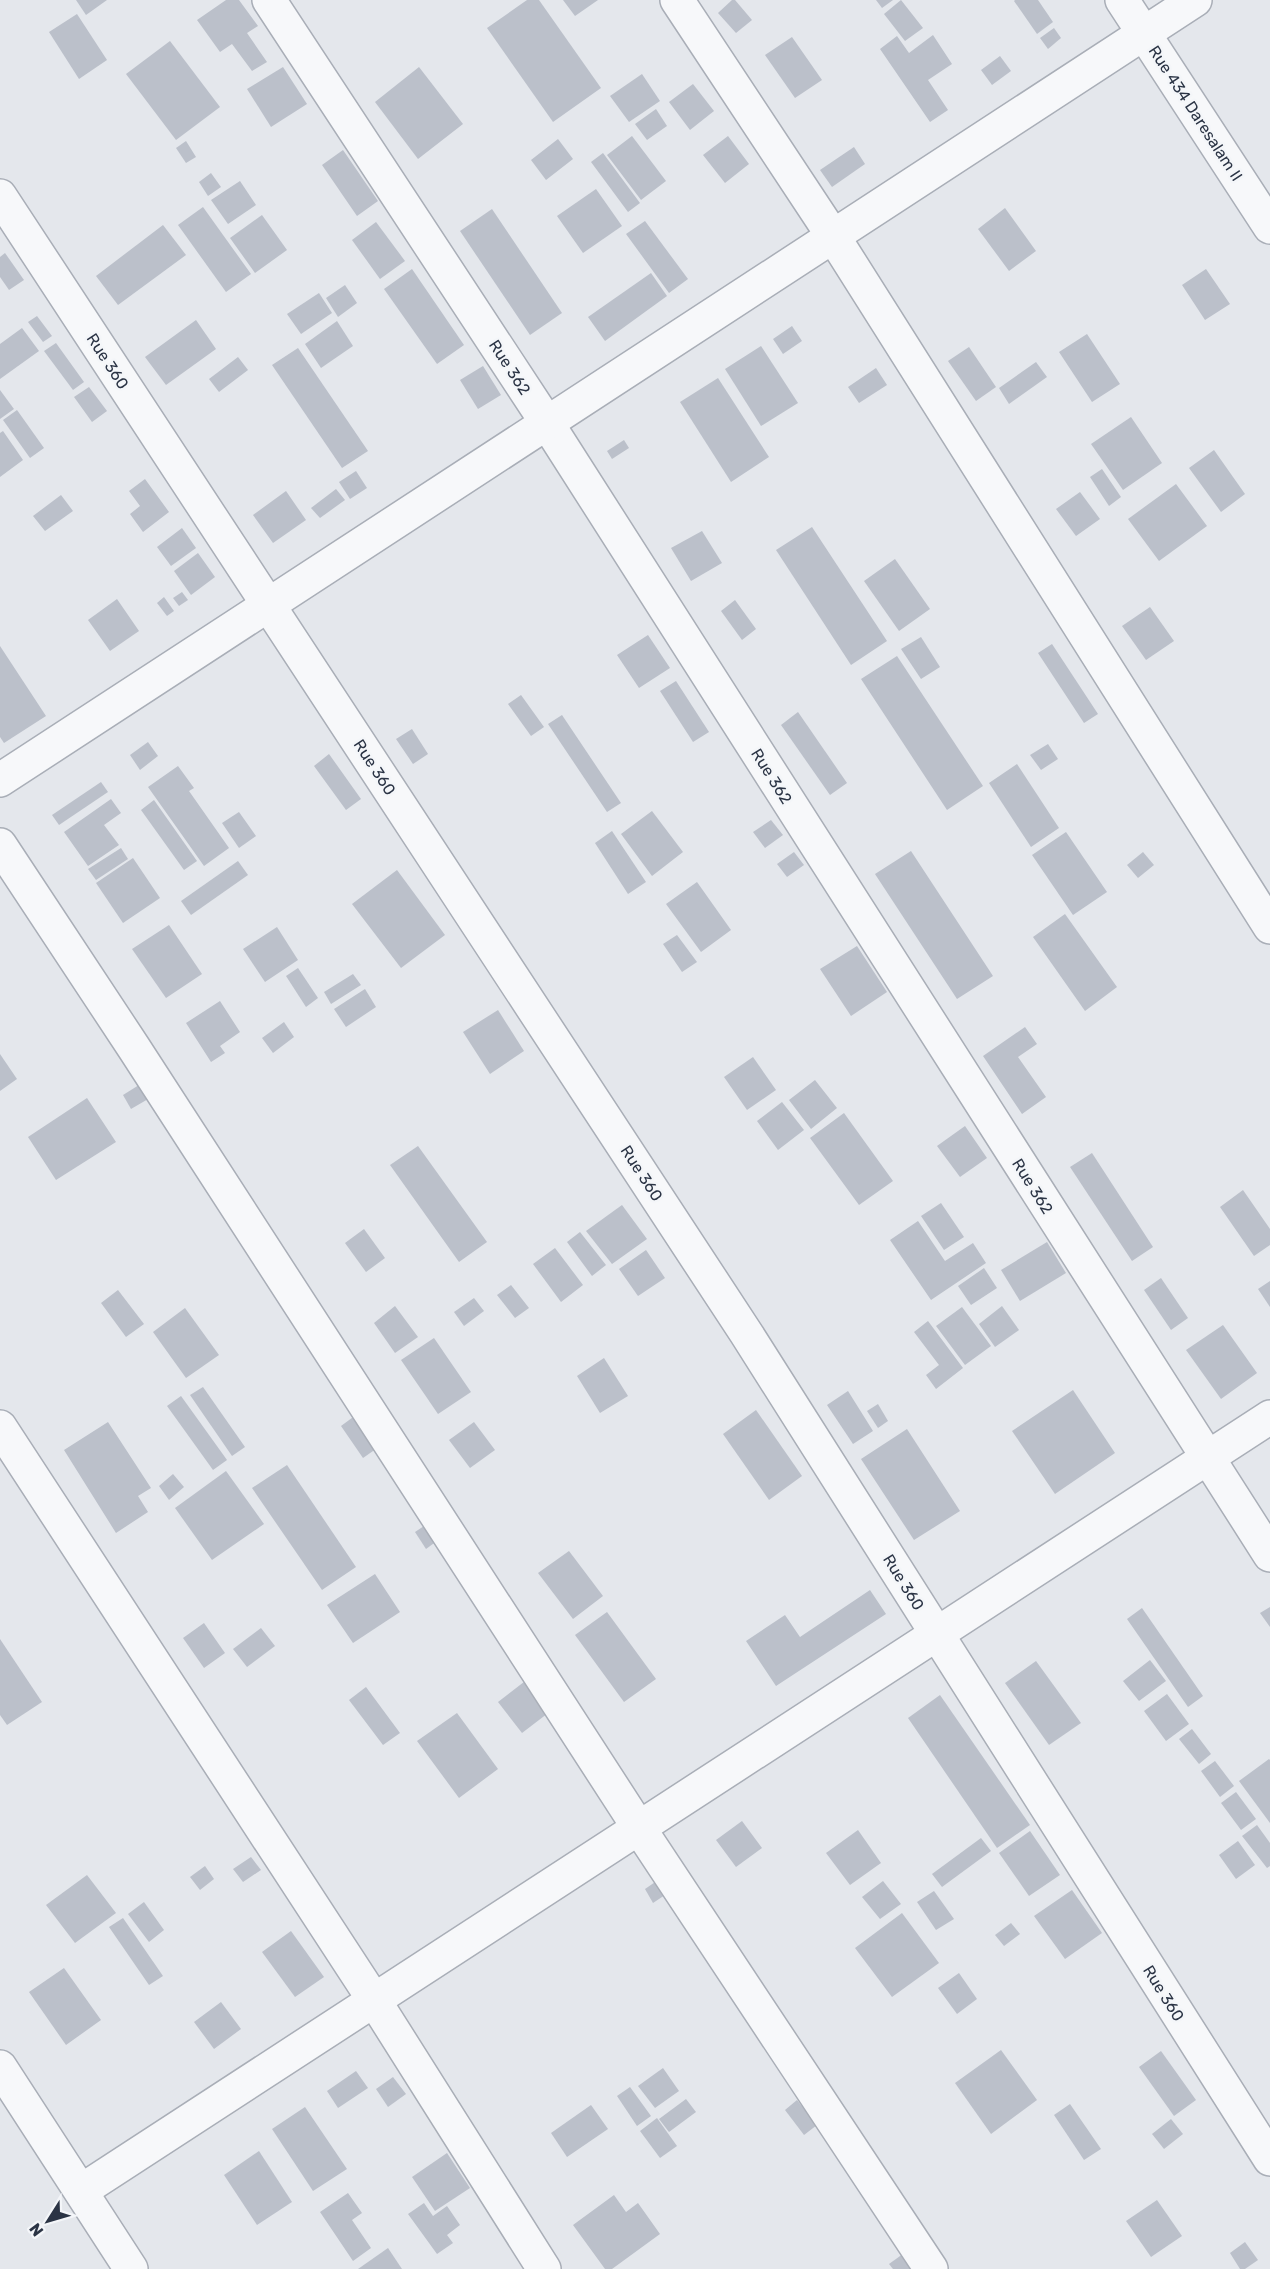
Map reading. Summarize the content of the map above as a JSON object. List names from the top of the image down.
{
  "streets": {
    "street": ["Rue 434 Daresalam II", "Rue 360", "Rue 362"]
  },
  "north": "bottom left"
}
